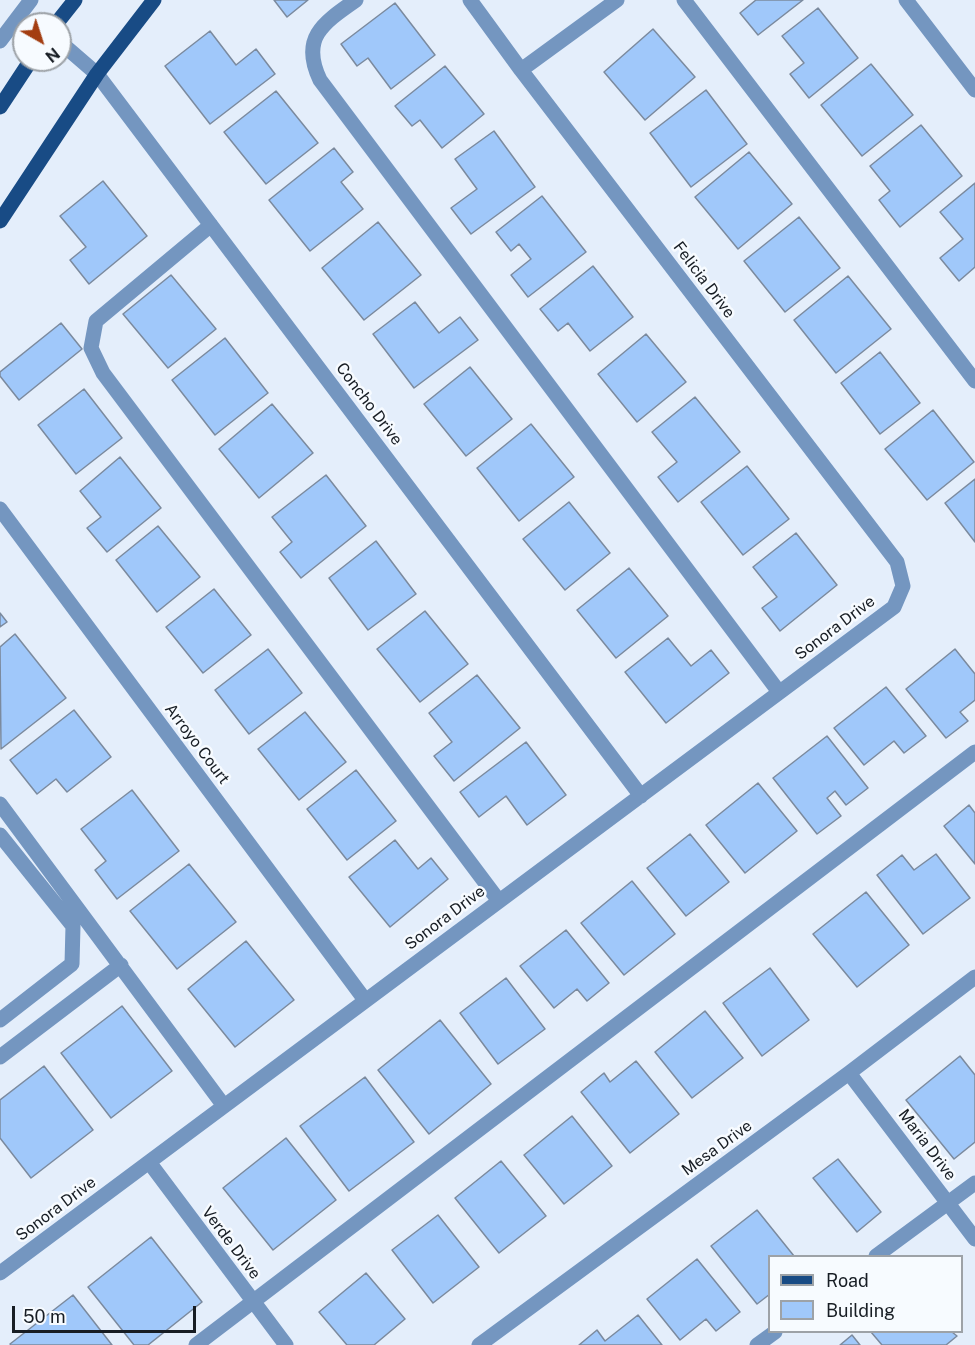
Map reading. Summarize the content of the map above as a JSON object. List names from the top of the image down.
{
  "streets": {
    "street": [
      "Felicia Drive",
      "Concho Drive",
      "Sonora Drive",
      "Arroyo Court",
      "Maria Drive",
      "Mesa Drive",
      "Verde Drive"
    ]
  },
  "crossings": [
    ["Felicia Drive", "Sonora Drive"],
    ["Concho Drive", "Sonora Drive"],
    ["Sonora Drive", "Arroyo Court"],
    ["Sonora Drive", "Verde Drive"],
    ["Maria Drive", "Mesa Drive"]
  ],
  "legend": ["Road", "Building"],
  "scale_bar": "50 m",
  "north": "bottom right"
}
